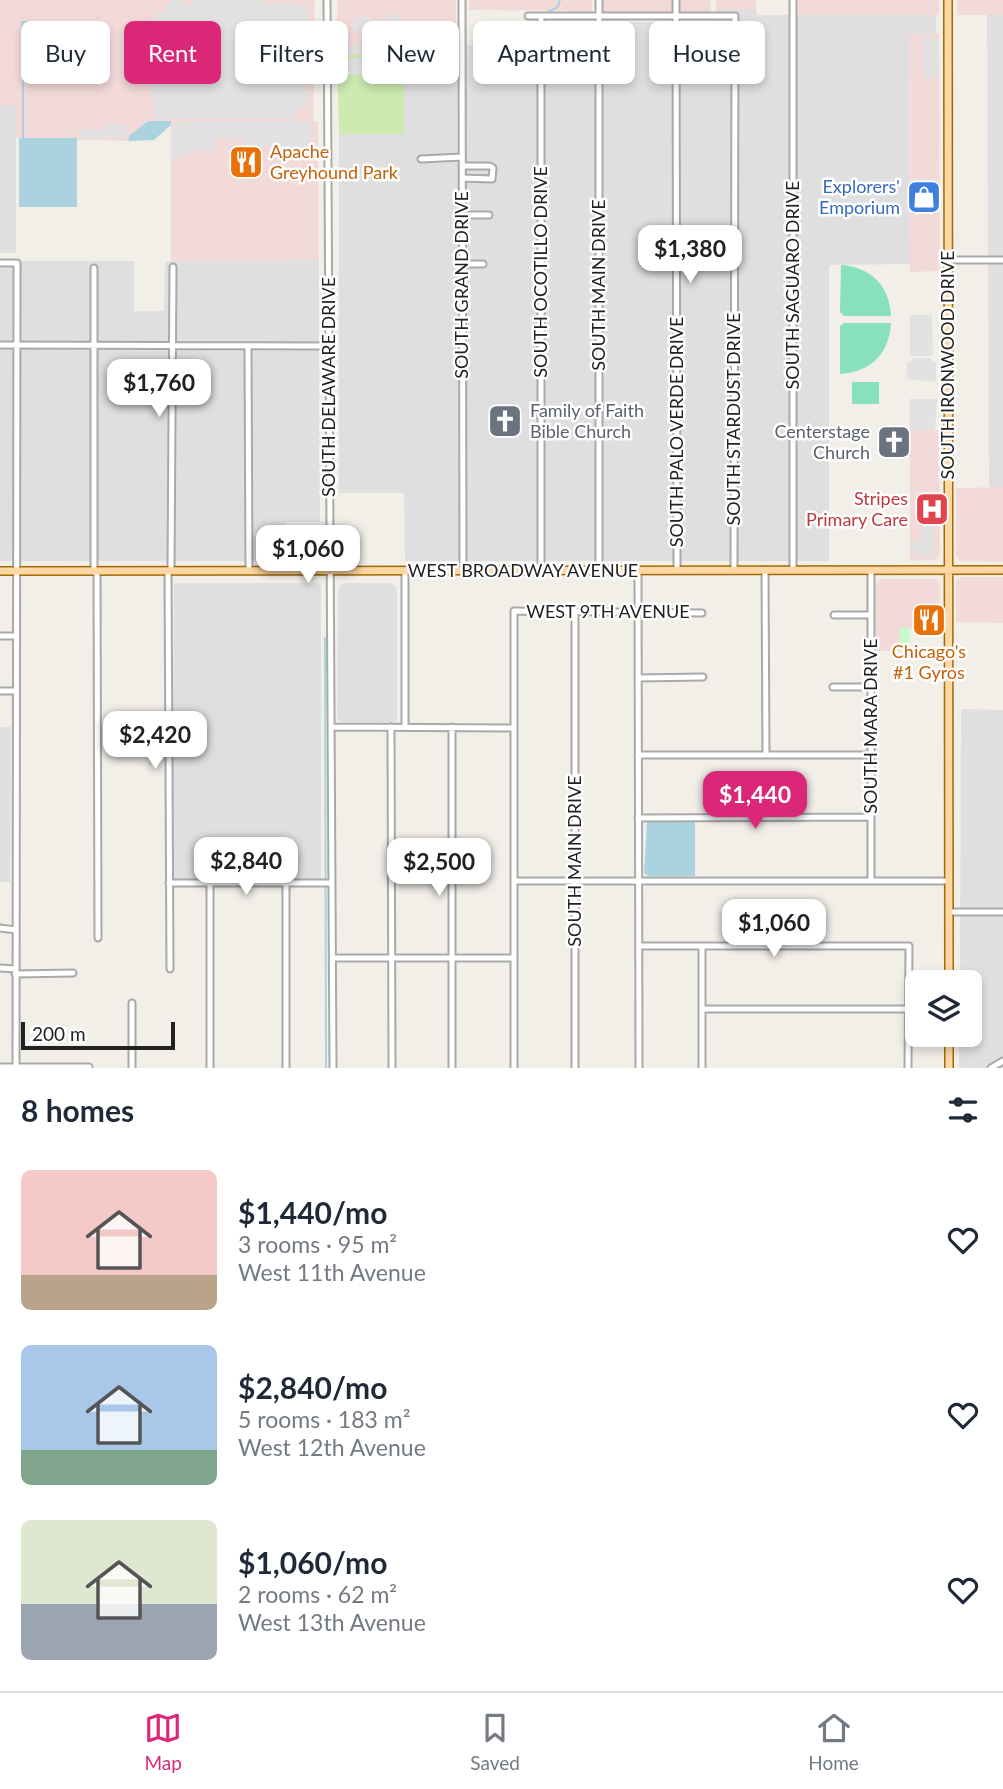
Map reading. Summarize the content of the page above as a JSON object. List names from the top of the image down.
{
  "streets": {
    "main road": ["SOUTH IRONWOOD DRIVE", "WEST BROADWAY AVENUE"],
    "street": [
      "SOUTH OCOTILLO DRIVE",
      "SOUTH GRAND DRIVE",
      "SOUTH MAIN DRIVE",
      "SOUTH SAGUARO DRIVE",
      "SOUTH DELAWARE DRIVE",
      "SOUTH STARDUST DRIVE",
      "SOUTH PALO VERDE DRIVE",
      "WEST 9TH AVENUE",
      "SOUTH MARA DRIVE"
    ]
  },
  "crossings": [
    ["SOUTH OCOTILLO DRIVE", "WEST BROADWAY AVENUE"],
    ["SOUTH GRAND DRIVE", "WEST BROADWAY AVENUE"],
    ["SOUTH MAIN DRIVE", "WEST BROADWAY AVENUE"],
    ["SOUTH MAIN DRIVE", "WEST 9TH AVENUE"],
    ["SOUTH SAGUARO DRIVE", "WEST BROADWAY AVENUE"],
    ["SOUTH IRONWOOD DRIVE", "WEST BROADWAY AVENUE"],
    ["SOUTH DELAWARE DRIVE", "WEST BROADWAY AVENUE"],
    ["SOUTH STARDUST DRIVE", "SOUTH PALO VERDE DRIVE"],
    ["SOUTH STARDUST DRIVE", "WEST BROADWAY AVENUE"],
    ["SOUTH PALO VERDE DRIVE", "WEST BROADWAY AVENUE"],
    ["WEST BROADWAY AVENUE", "SOUTH MARA DRIVE"]
  ],
  "places": {
    "restaurant": ["Apache Greyhound Park", "Chicago's #1 Gyros"],
    "shop": ["Explorers' Emporium"],
    "church": ["Family of Faith Bible Church", "Centerstage Church"],
    "hospital": ["Stripes Primary Care"]
  },
  "scale_bar": "200 m",
  "page": {
    "chip": [
      "Buy",
      "Rent",
      "Filters",
      "New",
      "Apartment",
      "House"
    ],
    "price": [
      "$1,380",
      "$1,760",
      "$1,060",
      "$2,420",
      "$1,440",
      "$2,840",
      "$2,500",
      "$1,060"
    ],
    "scale": "200 m",
    "heading": "8 homes",
    "list": [
      {
        "name": "$1,440/mo",
        "note": "3 rooms · 95 m² · West 11th Avenue"
      },
      {
        "name": "$2,840/mo",
        "note": "5 rooms · 183 m² · West 12th Avenue"
      },
      {
        "name": "$1,060/mo",
        "note": "2 rooms · 62 m² · West 13th Avenue"
      }
    ],
    "tabs": ["Map", "Saved", "Home"]
  }
}
